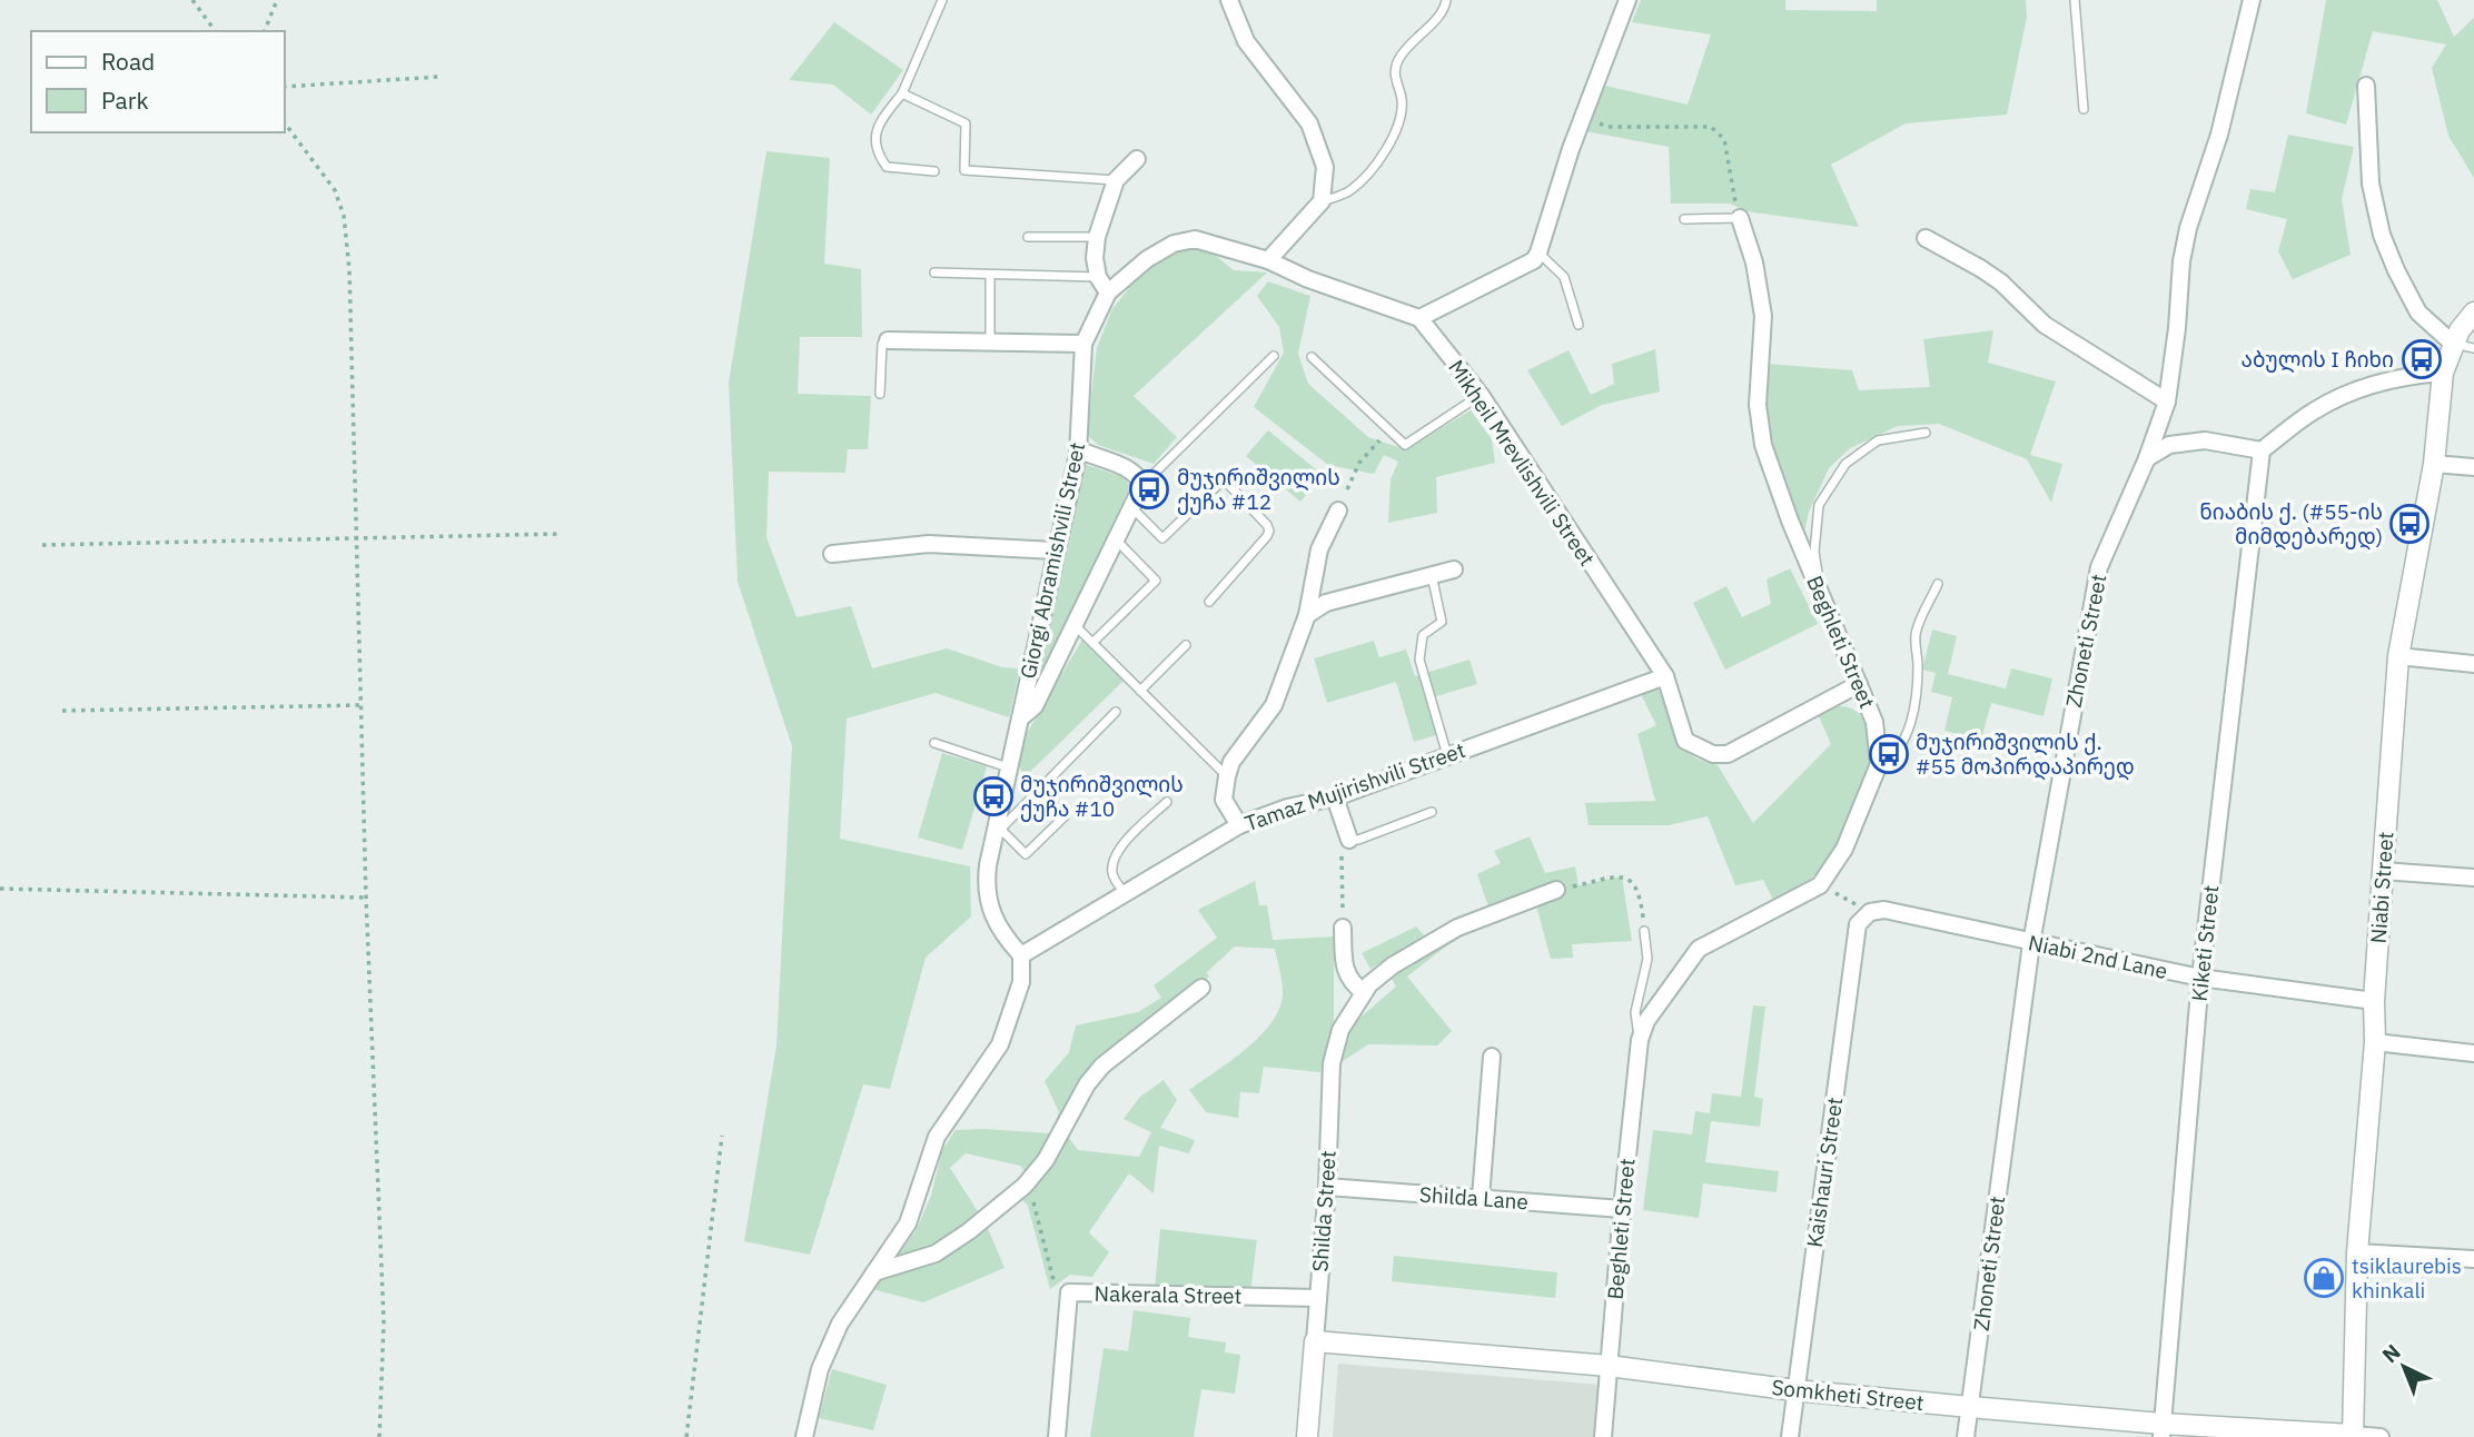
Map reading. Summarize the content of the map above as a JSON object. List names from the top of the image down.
{
  "streets": {
    "street": [
      "Mikheil Mrevlishvili Street",
      "Giorgi Abramishvili Street",
      "Zhoneti Street",
      "Beghleti Street",
      "Tamaz Mujirishvili Street",
      "Niabi Street",
      "Kiketi Street",
      "Niabi 2nd Lane",
      "Kaishauri Street",
      "Shilda Lane",
      "Shilda Street",
      "Nakerala Street",
      "Somkheti Street"
    ]
  },
  "crossings": [
    ["Mikheil Mrevlishvili Street", "Beghleti Street"],
    ["Mikheil Mrevlishvili Street", "Tamaz Mujirishvili Street"],
    ["Zhoneti Street", "Niabi 2nd Lane"],
    ["Zhoneti Street", "Somkheti Street"],
    ["Beghleti Street", "Shilda Lane"],
    ["Beghleti Street", "Somkheti Street"],
    ["Niabi Street", "Niabi 2nd Lane"],
    ["Niabi Street", "Somkheti Street"],
    ["Kiketi Street", "Niabi 2nd Lane"],
    ["Kiketi Street", "Somkheti Street"],
    ["Niabi 2nd Lane", "Kaishauri Street"],
    ["Kaishauri Street", "Somkheti Street"],
    ["Shilda Lane", "Shilda Street"],
    ["Shilda Street", "Nakerala Street"],
    ["Shilda Street", "Somkheti Street"]
  ],
  "places": {
    "bus stop": [
      "აბულის I ჩიხი",
      "მუჯირიშვილის ქუჩა #12",
      "ნიაბის ქ. (#55-ის მიმდებარედ)",
      "მუჯირიშვილის ქ. #55 მოპირდაპირედ",
      "მუჯირიშვილის ქუჩა #10"
    ],
    "shop": ["tsiklaurebis khinkali"]
  },
  "legend": ["Road", "Park"],
  "north": "top left"
}
